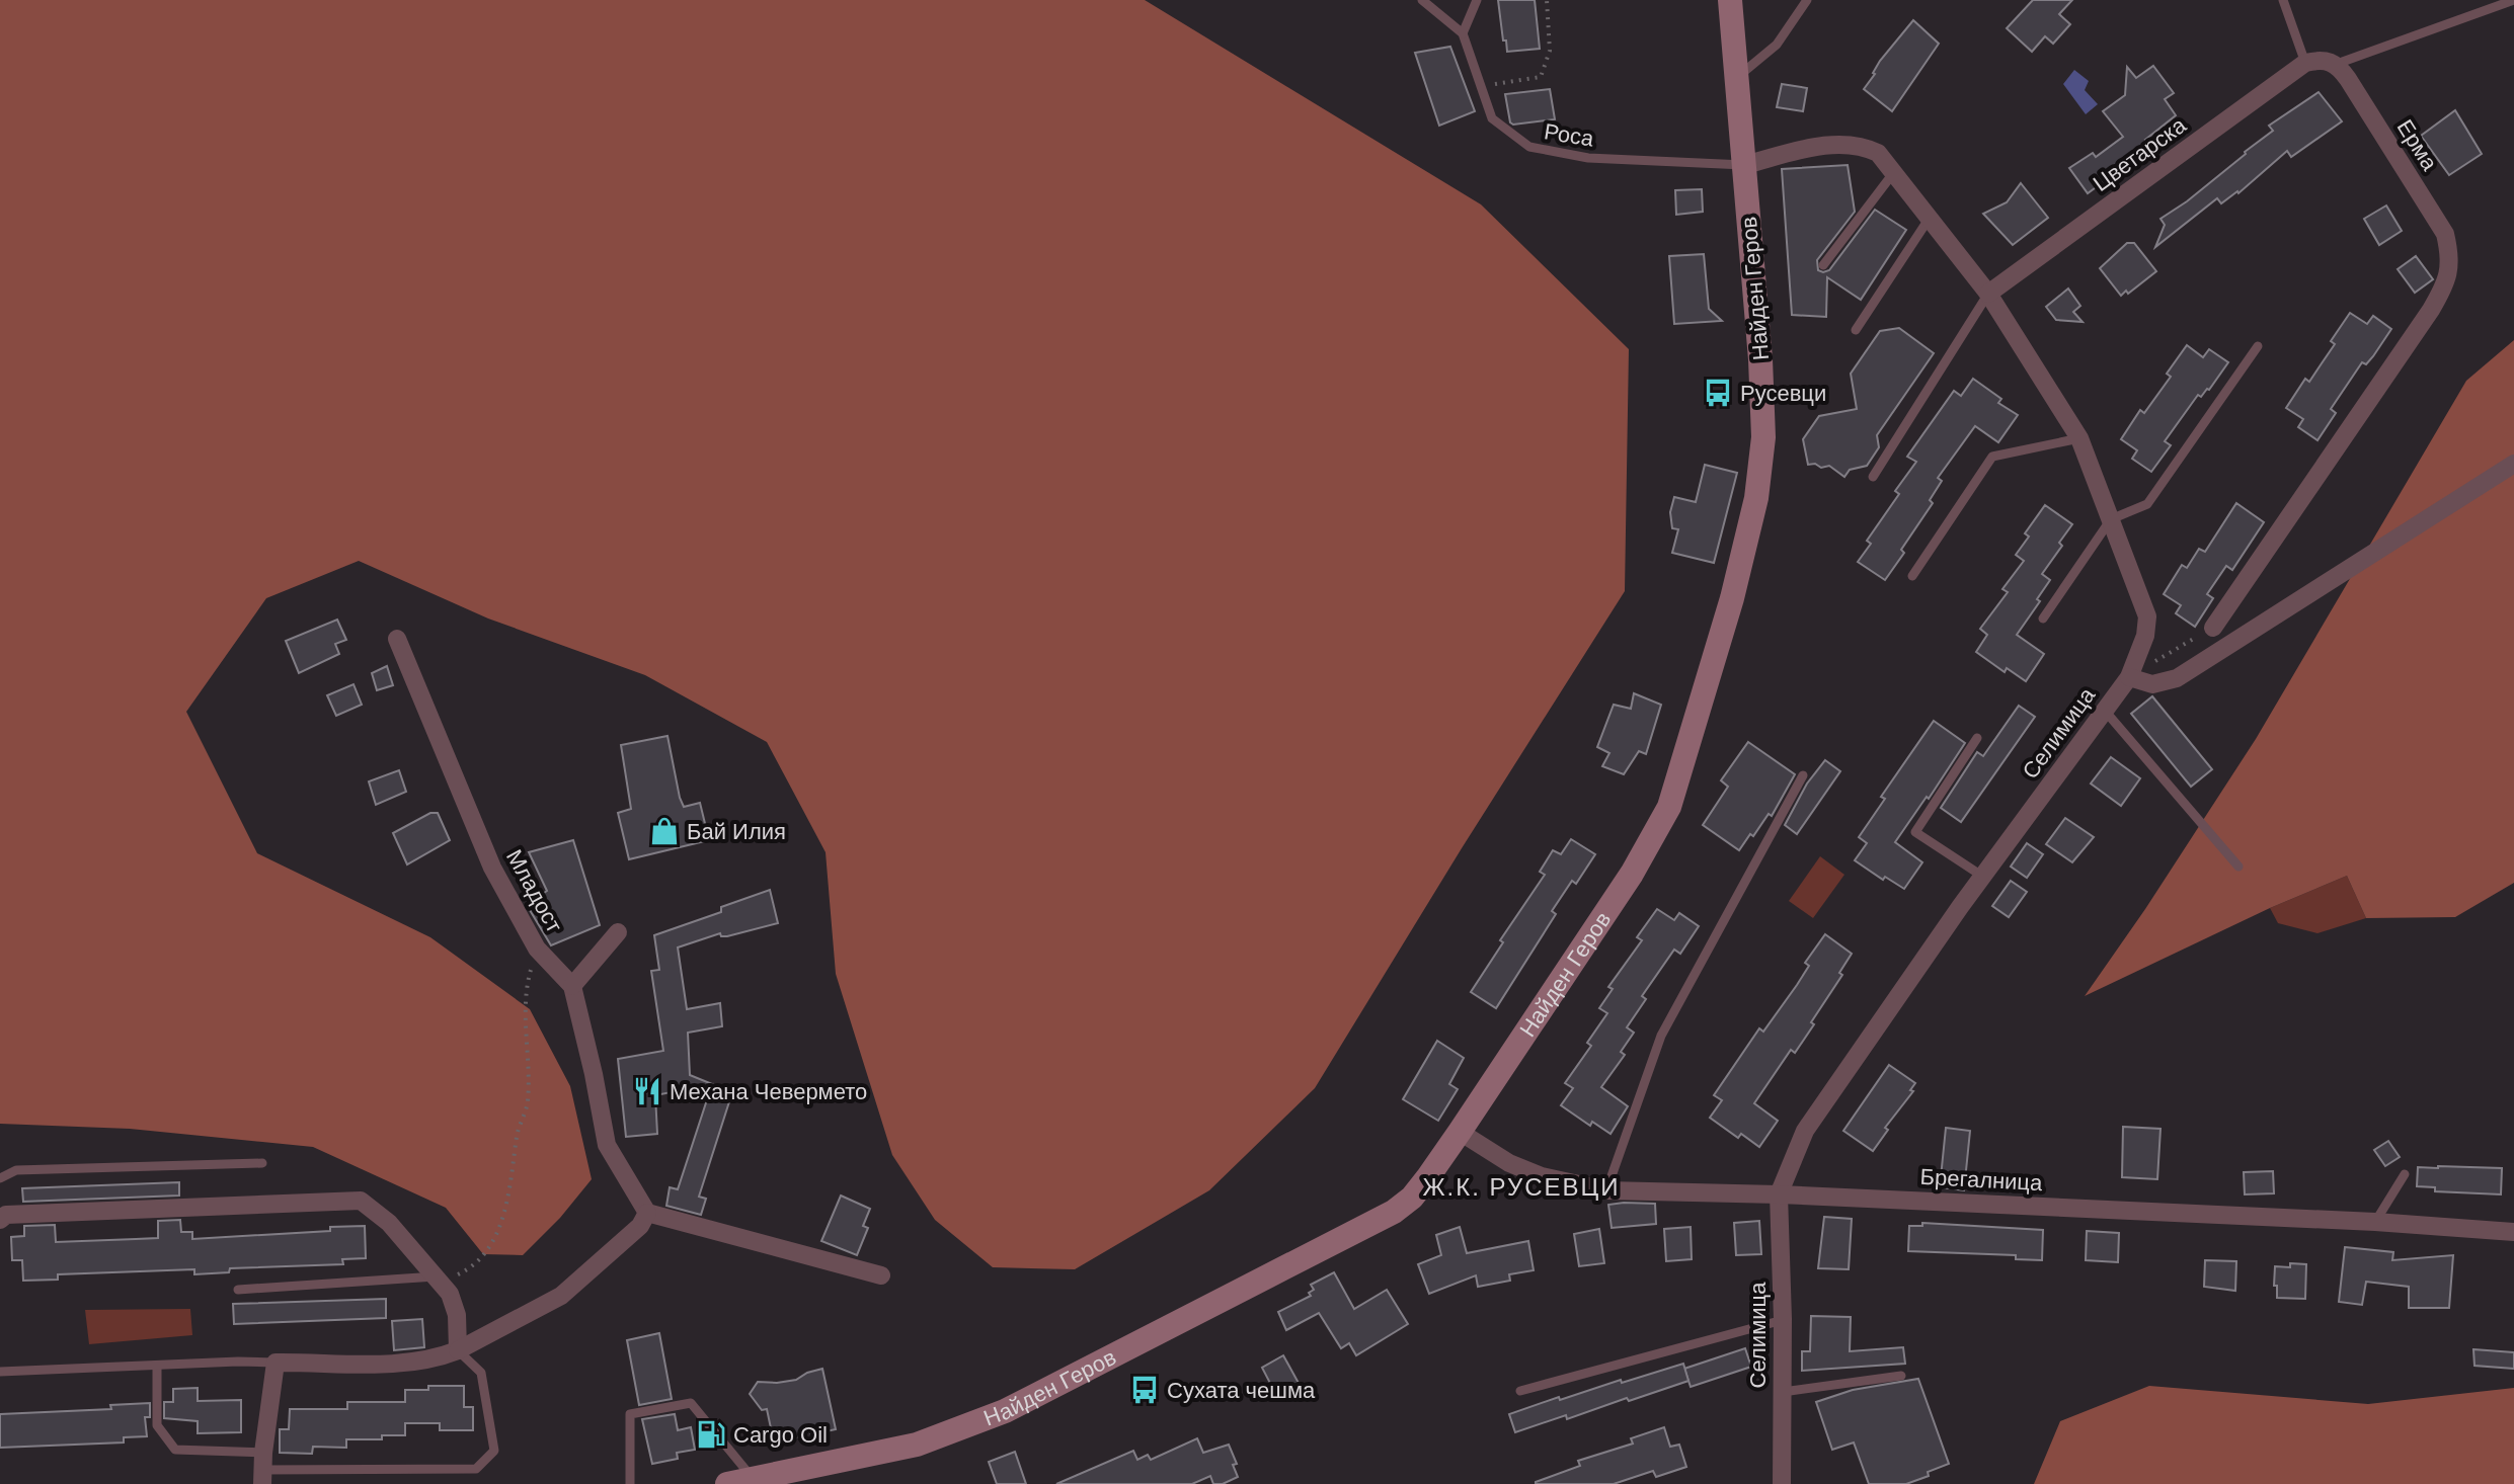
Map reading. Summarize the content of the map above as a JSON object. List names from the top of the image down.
{
  "streets": {
    "street": [
      "Ерма",
      "Цветарска",
      "Найден Геров",
      "Селимица",
      "Младост",
      "Брегалница"
    ],
    "lane": ["Роса"]
  },
  "crossings": [
    ["Роса", "Найден Геров"],
    ["Роса", "Селимица"],
    ["Ерма", "Цветарска"],
    ["Цветарска", "Селимица"],
    ["Найден Геров", "Селимица"],
    ["Найден Геров", "Брегалница"],
    ["Селимица", "Брегалница"]
  ],
  "districts": ["Ж.К. РУСЕВЦИ"],
  "places": {
    "bus stop": ["Русевци", "Сухата чешма"],
    "shop": ["Бай Илия"],
    "restaurant": ["Механа Чевермето"],
    "fuel station": ["Cargo Oil"]
  }
}
